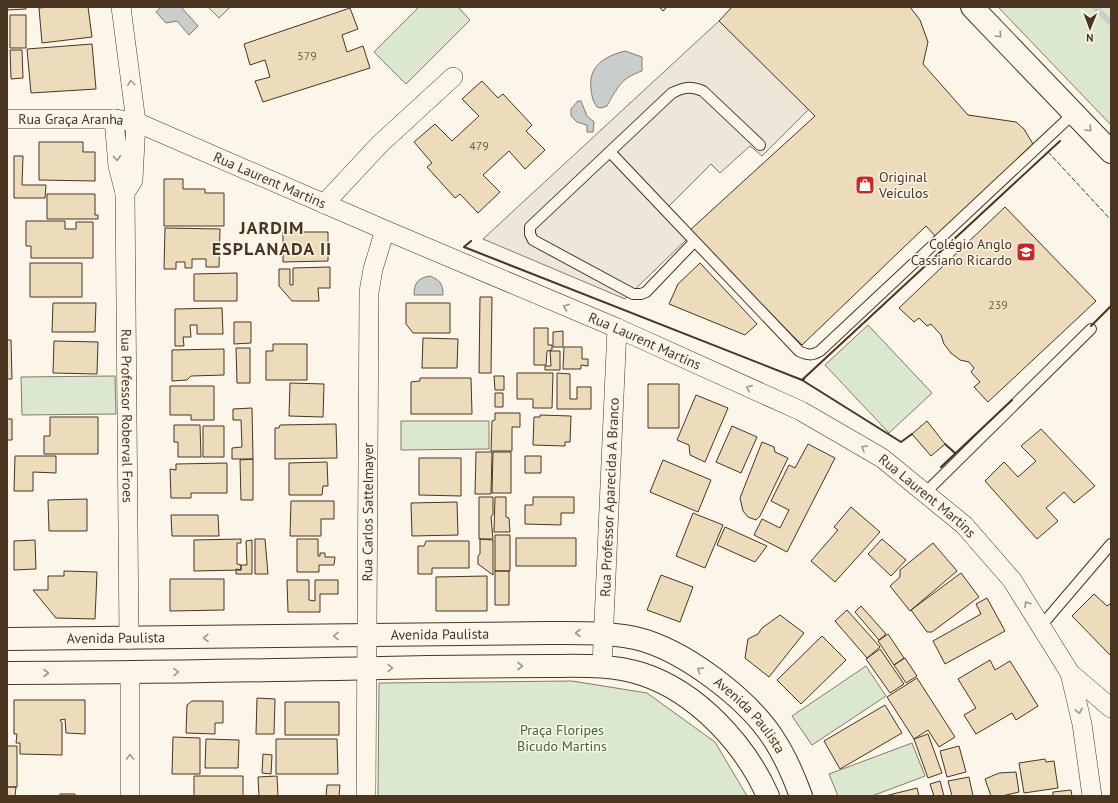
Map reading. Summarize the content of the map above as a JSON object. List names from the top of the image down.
{
  "streets": {
    "street": [
      "Rua Graça Aranha",
      "Rua Laurent Martins",
      "Rua Professor Roberval Froes",
      "Rua Professor Aparecida A Branco",
      "Rua Carlos Sattelmayer",
      "Avenida Paulista"
    ]
  },
  "crossings": [
    ["Rua Graça Aranha", "Rua Laurent Martins"],
    ["Rua Graça Aranha", "Rua Professor Roberval Froes"],
    ["Rua Laurent Martins", "Rua Professor Roberval Froes"],
    ["Rua Laurent Martins", "Rua Professor Aparecida A Branco"],
    ["Rua Laurent Martins", "Rua Carlos Sattelmayer"],
    ["Rua Professor Roberval Froes", "Avenida Paulista"],
    ["Rua Professor Aparecida A Branco", "Avenida Paulista"],
    ["Rua Carlos Sattelmayer", "Avenida Paulista"]
  ],
  "districts": ["JARDIM ESPLANADA II"],
  "parks": ["Praça Floripes Bicudo Martins"],
  "places": {
    "shop": ["Original Veículos"],
    "school or university": ["Colégio Anglo Cassiano Ricardo"]
  },
  "house_numbers": ["579", "479", "239"],
  "north": "bottom"
}
